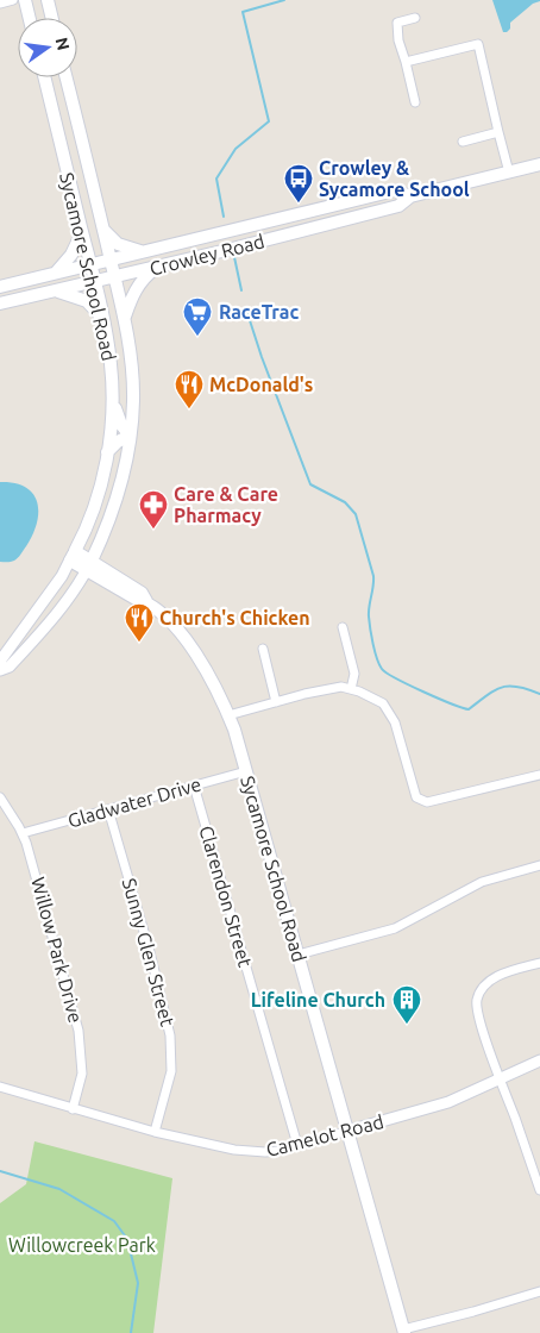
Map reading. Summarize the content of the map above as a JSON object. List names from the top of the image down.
{
  "streets": {
    "main road": ["Crowley Road", "Sycamore School Road"],
    "street": [
      "Gladwater Drive",
      "Clarendon Street",
      "Willow Park Drive",
      "Sunny Glen Street",
      "Camelot Road"
    ]
  },
  "crossings": [
    ["Crowley Road", "Sycamore School Road"],
    ["Sycamore School Road", "Gladwater Drive"],
    ["Sycamore School Road", "Camelot Road"],
    ["Gladwater Drive", "Clarendon Street"],
    ["Gladwater Drive", "Willow Park Drive"],
    ["Gladwater Drive", "Sunny Glen Street"],
    ["Clarendon Street", "Camelot Road"],
    ["Willow Park Drive", "Camelot Road"],
    ["Sunny Glen Street", "Camelot Road"]
  ],
  "parks": ["Willowcreek Park"],
  "places": {
    "bus stop": ["Crowley & Sycamore School"],
    "supermarket": ["RaceTrac"],
    "restaurant": ["McDonald's", "Church's Chicken"],
    "pharmacy": ["Care & Care Pharmacy"],
    "building": ["Lifeline Church"]
  },
  "north": "right"
}
